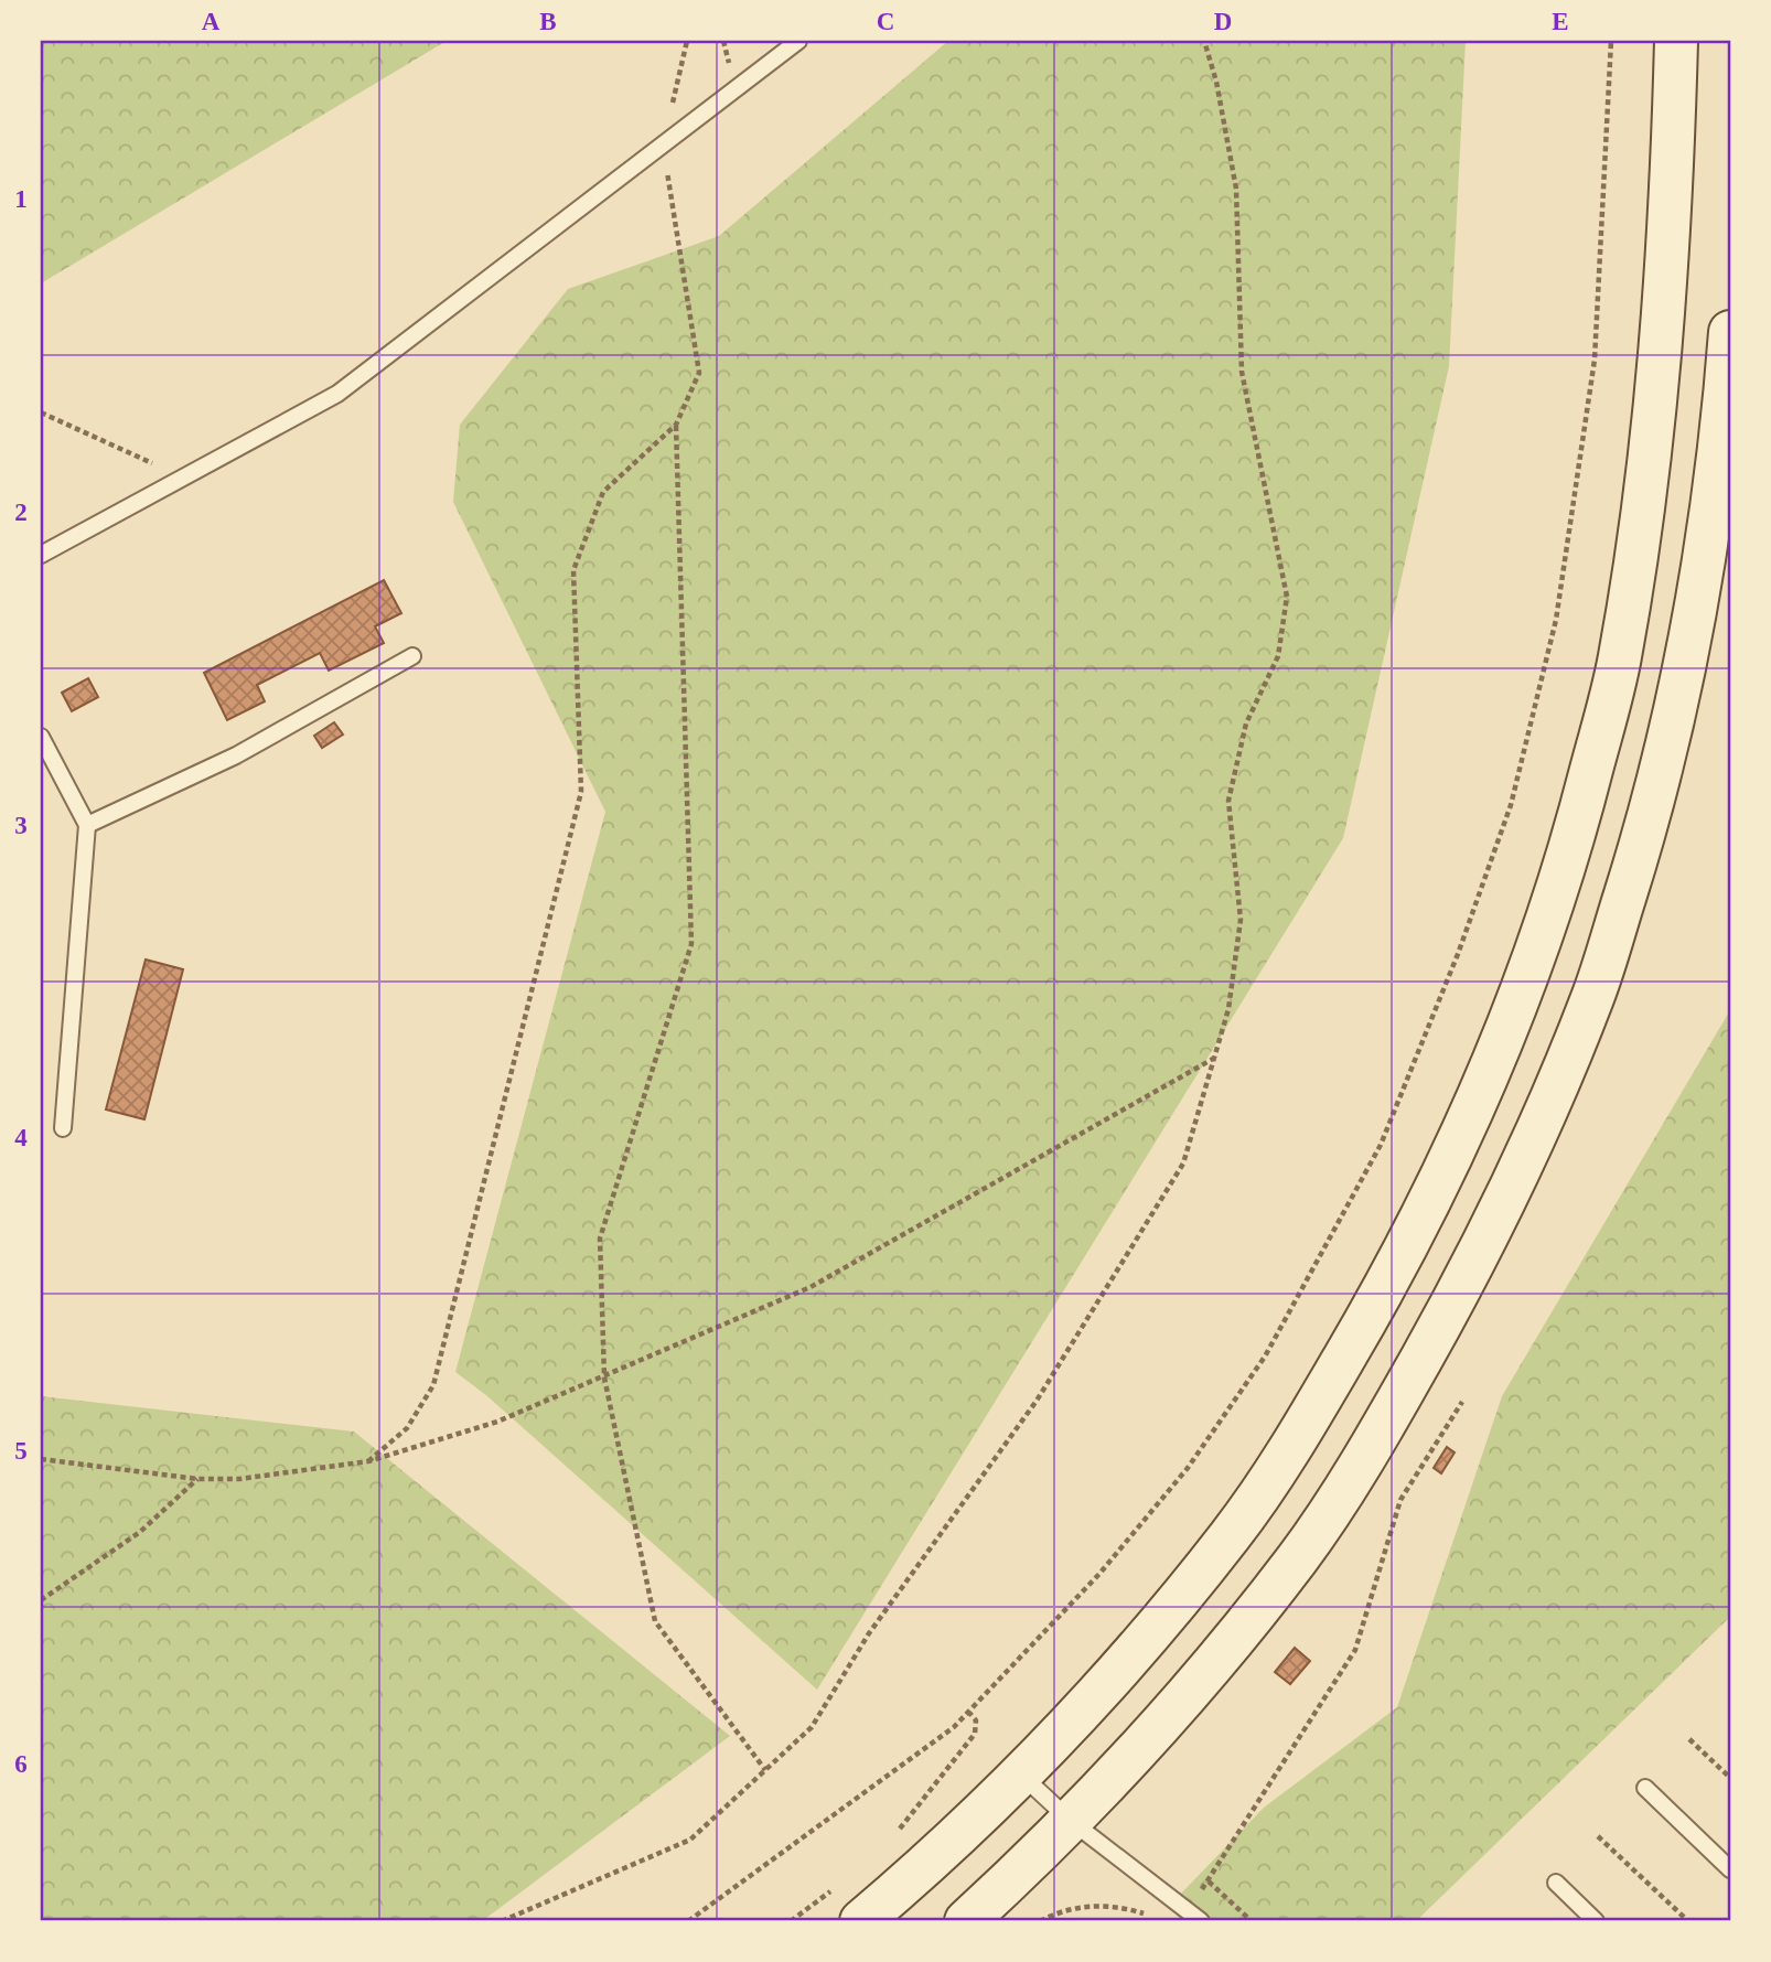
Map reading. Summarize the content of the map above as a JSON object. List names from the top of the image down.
{
  "grid": {
    "columns": [
      "A",
      "B",
      "C",
      "D",
      "E"
    ],
    "rows": [
      "1",
      "2",
      "3",
      "4",
      "5",
      "6"
    ]
  }
}
